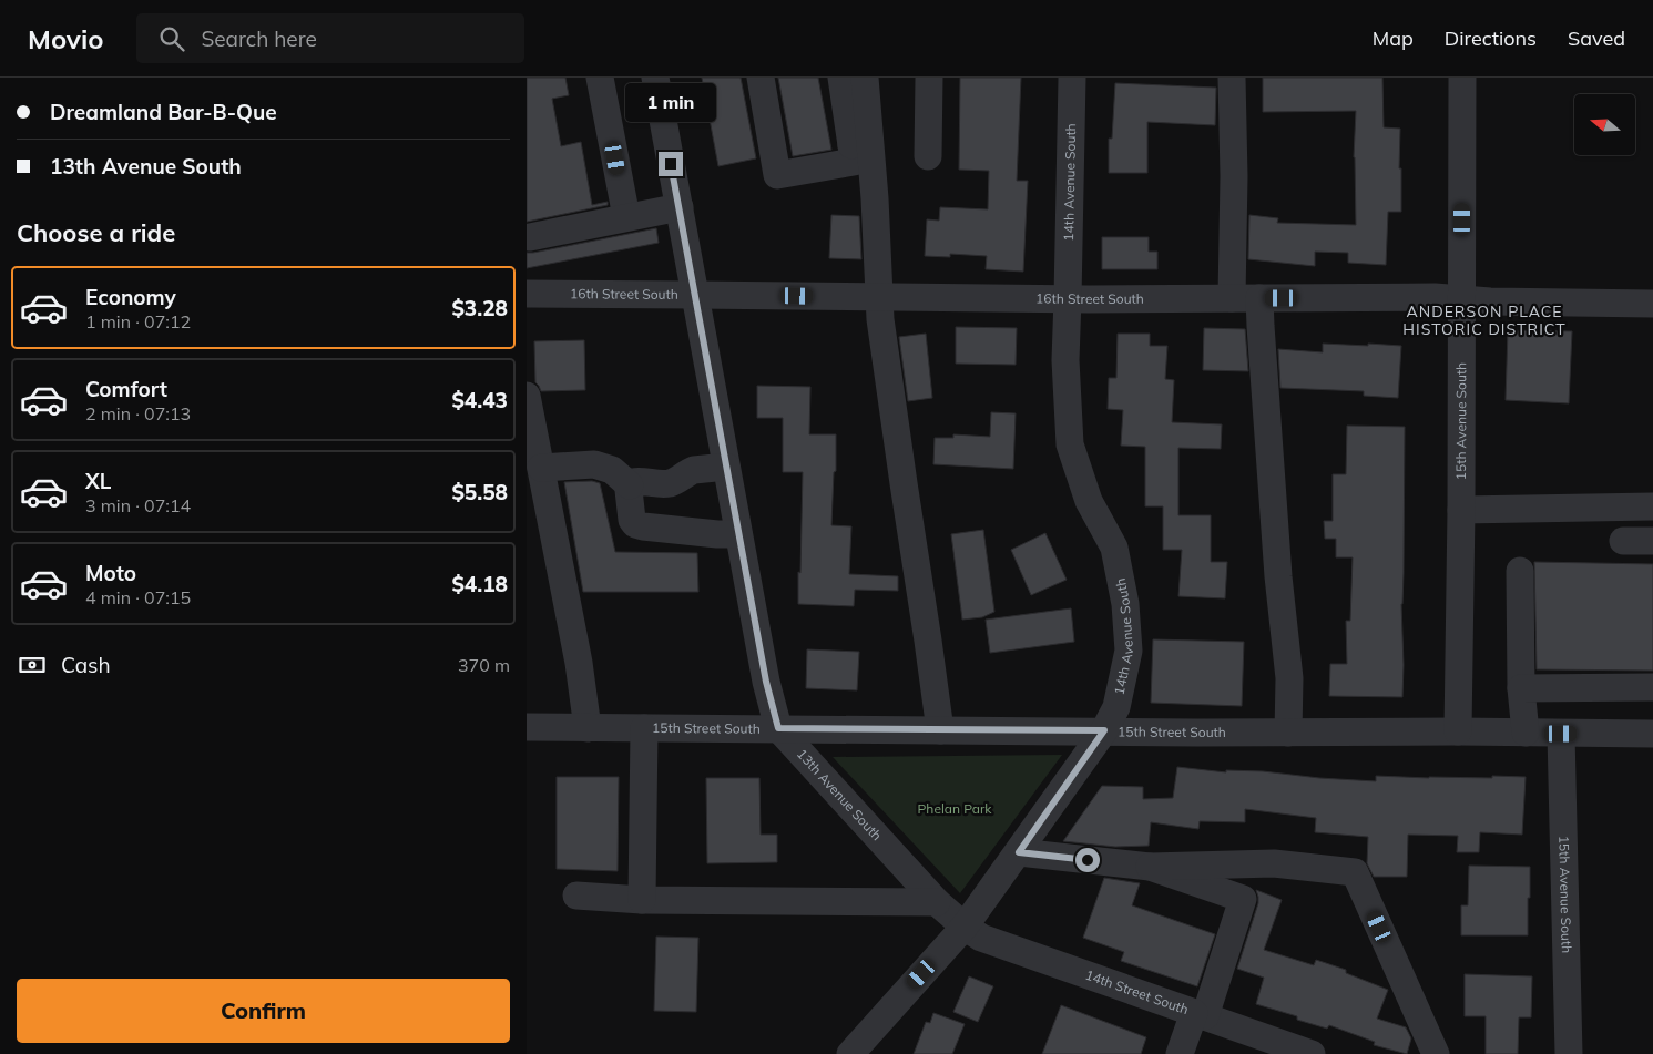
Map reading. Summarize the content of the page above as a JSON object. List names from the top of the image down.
{
  "streets": {
    "street": [
      "14th Avenue South",
      "16th Street South",
      "15th Avenue South",
      "15th Street South",
      "13th Avenue South",
      "14th Street South"
    ]
  },
  "crossings": [
    ["14th Avenue South", "16th Street South"],
    ["14th Avenue South", "15th Street South"],
    ["14th Avenue South", "13th Avenue South"],
    ["14th Avenue South", "14th Street South"],
    ["16th Street South", "15th Avenue South"],
    ["16th Street South", "13th Avenue South"],
    ["15th Avenue South", "15th Street South"],
    ["15th Street South", "13th Avenue South"],
    ["13th Avenue South", "14th Street South"]
  ],
  "districts": ["ANDERSON PLACE HISTORIC DISTRICT"],
  "parks": ["Phelan Park"],
  "north": "left",
  "page": {
    "header": "Movio",
    "search": "Search here",
    "nav": ["Map", "Directions", "Saved"],
    "banner": ["Dreamland Bar-B-Que", "13th Avenue South"],
    "bubble": "1 min",
    "heading": "Choose a ride",
    "list": [
      {
        "name": "Economy",
        "note": "1 min · 07:12",
        "value": "$3.28"
      },
      {
        "name": "Comfort",
        "note": "2 min · 07:13",
        "value": "$4.43"
      },
      {
        "name": "XL",
        "note": "3 min · 07:14",
        "value": "$5.58"
      },
      {
        "name": "Moto",
        "note": "4 min · 07:15",
        "value": "$4.18"
      }
    ],
    "pay": ["Cash", "370 m"],
    "buttons": "Confirm"
  }
}
